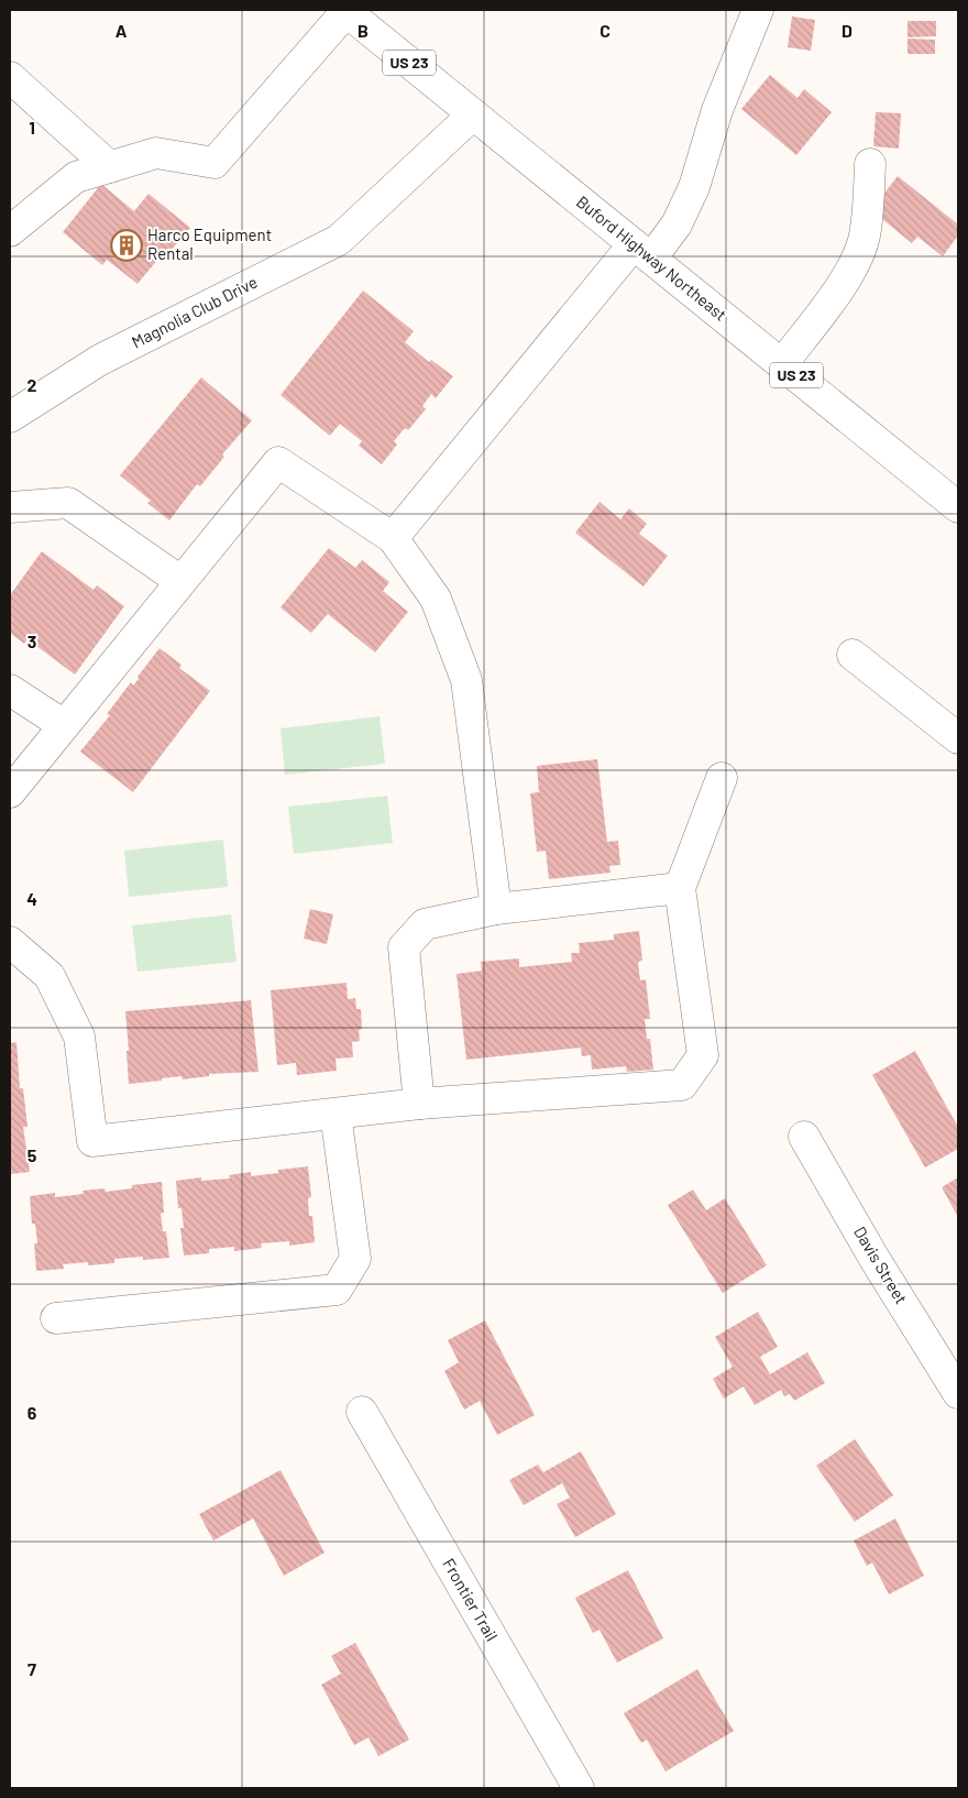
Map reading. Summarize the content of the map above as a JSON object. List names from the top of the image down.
{
  "streets": {
    "street": [
      "US 23",
      "Buford Highway Northeast",
      "Magnolia Club Drive",
      "Davis Street",
      "Frontier Trail"
    ]
  },
  "crossings": [
    ["Buford Highway Northeast", "Magnolia Club Drive"]
  ],
  "places": {
    "building": ["Harco Equipment Rental"]
  },
  "grid": {
    "columns": [
      "A",
      "B",
      "C",
      "D"
    ],
    "rows": [
      "1",
      "2",
      "3",
      "4",
      "5",
      "6",
      "7"
    ]
  }
}
